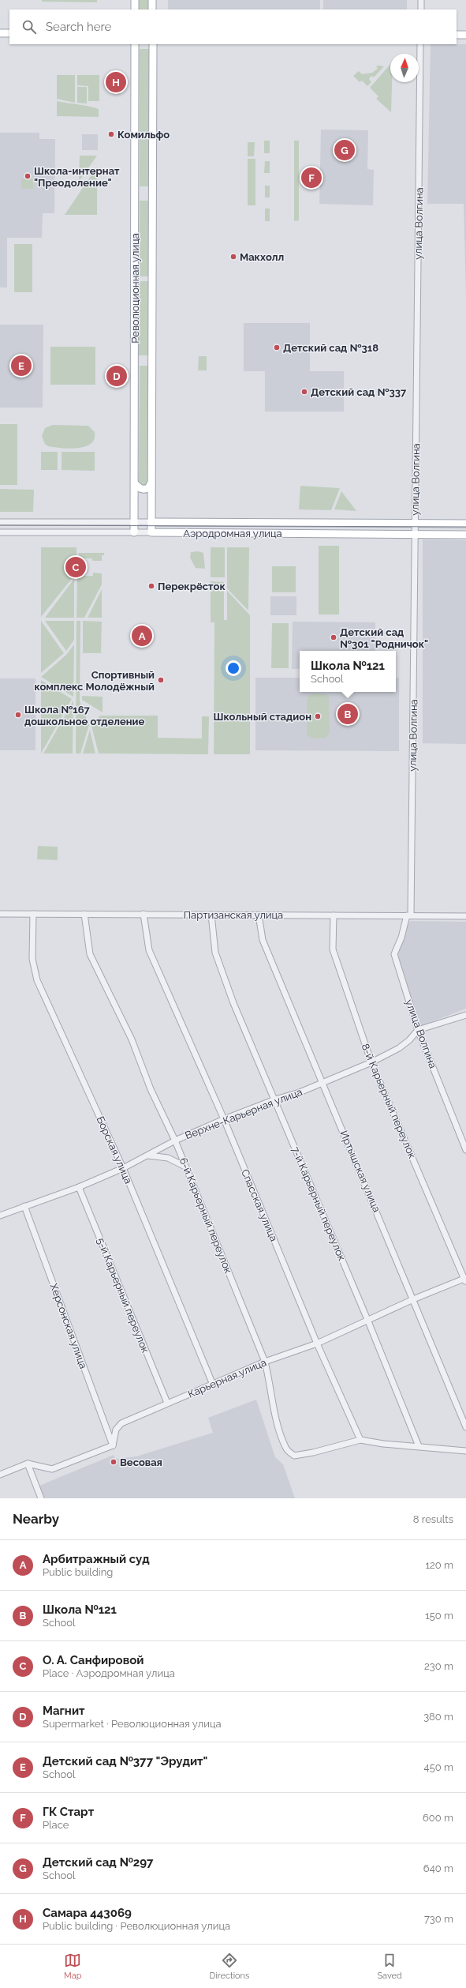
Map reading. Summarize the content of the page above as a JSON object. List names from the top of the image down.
{
  "streets": {
    "main road": ["Революционная улица", "Аэродромная улица"],
    "street": [
      "улица Волгина",
      "Партизанская улица",
      "8-й Карьерный переулок",
      "Верхне-Карьерная улица",
      "Борская улица",
      "Иртышская улица",
      "7-й Карьерный переулок",
      "Спасская улица",
      "6-й Карьерный переулок",
      "5-й Карьерный переулок",
      "Херсонская улица",
      "Карьерная улица"
    ]
  },
  "crossings": [
    ["улица Волгина", "Аэродромная улица"],
    ["улица Волгина", "Партизанская улица"],
    ["улица Волгина", "Верхне-Карьерная улица"],
    ["Революционная улица", "Аэродромная улица"],
    ["Партизанская улица", "8-й Карьерный переулок"],
    ["Партизанская улица", "Борская улица"],
    ["Партизанская улица", "Иртышская улица"],
    ["Партизанская улица", "7-й Карьерный переулок"],
    ["Партизанская улица", "Спасская улица"],
    ["Партизанская улица", "6-й Карьерный переулок"],
    ["8-й Карьерный переулок", "Верхне-Карьерная улица"],
    ["8-й Карьерный переулок", "Карьерная улица"],
    ["Верхне-Карьерная улица", "Борская улица"],
    ["Верхне-Карьерная улица", "Иртышская улица"],
    ["Верхне-Карьерная улица", "7-й Карьерный переулок"],
    ["Верхне-Карьерная улица", "Спасская улица"],
    ["Верхне-Карьерная улица", "6-й Карьерный переулок"],
    ["Верхне-Карьерная улица", "5-й Карьерный переулок"],
    ["Верхне-Карьерная улица", "Херсонская улица"],
    ["Борская улица", "Карьерная улица"],
    ["Иртышская улица", "Карьерная улица"],
    ["7-й Карьерный переулок", "Карьерная улица"],
    ["Спасская улица", "6-й Карьерный переулок"],
    ["Спасская улица", "Карьерная улица"],
    ["6-й Карьерный переулок", "Карьерная улица"],
    ["5-й Карьерный переулок", "Карьерная улица"],
    ["Херсонская улица", "Карьерная улица"]
  ],
  "places": [
    "Комильфо",
    "Школа-интернат \"Преодоление\"",
    "Макхолл",
    "Детский сад №318",
    "Детский сад №337",
    "Перекрёсток",
    "Детский сад №301 \"Родничок\"",
    "Спортивный комплекс Молодёжный",
    "Школа №167 дошкольное отделение",
    "Школьный стадион",
    "Весовая"
  ],
  "north": "top",
  "page": {
    "search": "Search here",
    "pins": [
      "H",
      "G",
      "F",
      "E",
      "D",
      "C",
      "A",
      "B"
    ],
    "popup": ["Школа №121", "School"],
    "heading": ["Nearby", "8 results"],
    "list": [
      {
        "mark": "A",
        "name": "Арбитражный суд",
        "note": "Public building",
        "value": "120 m"
      },
      {
        "mark": "B",
        "name": "Школа №121",
        "note": "School",
        "value": "150 m"
      },
      {
        "mark": "C",
        "name": "О. А. Санфировой",
        "note": "Place · Аэродромная улица",
        "value": "230 m"
      },
      {
        "mark": "D",
        "name": "Магнит",
        "note": "Supermarket · Революционная улица",
        "value": "380 m"
      },
      {
        "mark": "E",
        "name": "Детский сад №377 \"Эрудит\"",
        "note": "School",
        "value": "450 m"
      },
      {
        "mark": "F",
        "name": "ГК Старт",
        "note": "Place",
        "value": "600 m"
      },
      {
        "mark": "G",
        "name": "Детский сад №297",
        "note": "School",
        "value": "640 m"
      },
      {
        "mark": "H",
        "name": "Самара 443069",
        "note": "Public building · Революционная улица",
        "value": "730 m"
      }
    ],
    "nav": ["Map", "Directions", "Saved"]
  }
}
